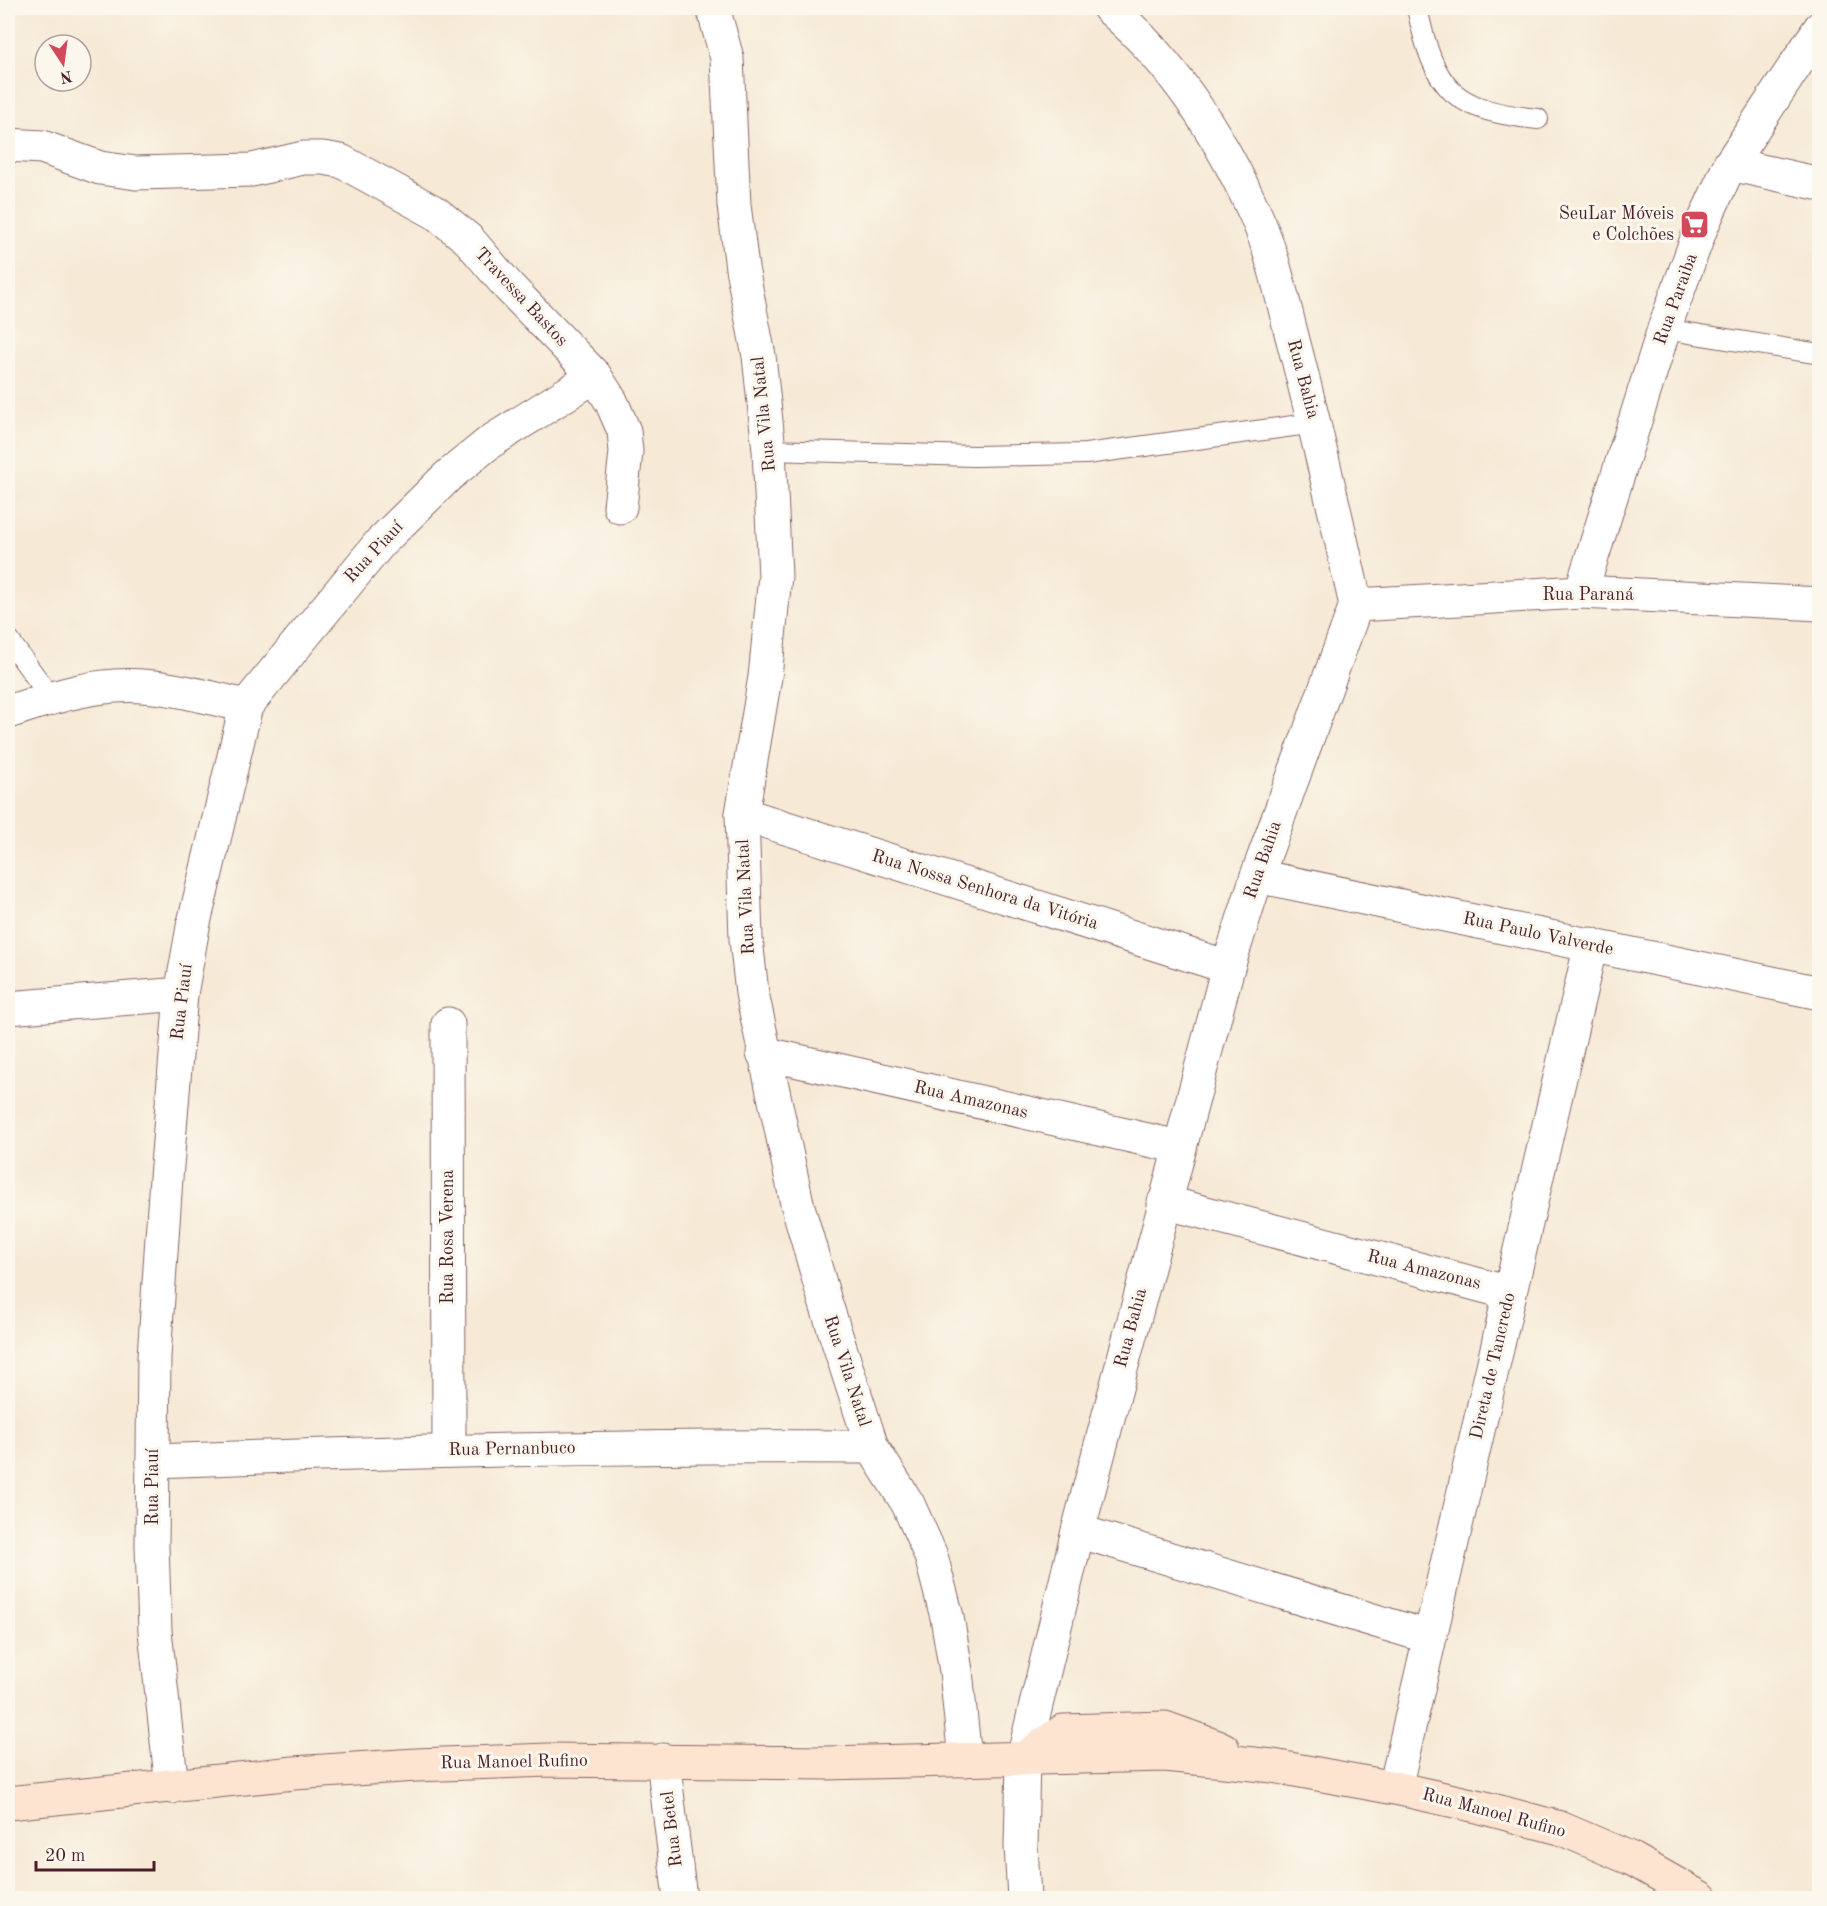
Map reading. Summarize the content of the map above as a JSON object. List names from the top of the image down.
{
  "streets": {
    "main road": ["Rua Manoel Rufino"],
    "street": [
      "Travessa Bastos",
      "Rua Paraiba",
      "Rua Bahia",
      "Rua Vila Natal",
      "Rua Piauí",
      "Rua Paraná",
      "Rua Nossa Senhora da Vitória",
      "Rua Paulo Valverde",
      "Rua Amazonas",
      "Rua Rosa Verena",
      "Direta de Tancredo",
      "Rua Pernanbuco",
      "Rua Betel"
    ]
  },
  "crossings": [
    ["Travessa Bastos", "Rua Piauí"],
    ["Rua Paraiba", "Rua Paraná"],
    ["Rua Bahia", "Rua Paraná"],
    ["Rua Bahia", "Rua Nossa Senhora da Vitória"],
    ["Rua Bahia", "Rua Paulo Valverde"],
    ["Rua Bahia", "Rua Amazonas"],
    ["Rua Bahia", "Rua Manoel Rufino"],
    ["Rua Vila Natal", "Rua Nossa Senhora da Vitória"],
    ["Rua Vila Natal", "Rua Amazonas"],
    ["Rua Vila Natal", "Rua Pernanbuco"],
    ["Rua Vila Natal", "Rua Manoel Rufino"],
    ["Rua Piauí", "Rua Pernanbuco"],
    ["Rua Piauí", "Rua Manoel Rufino"],
    ["Rua Paulo Valverde", "Direta de Tancredo"],
    ["Rua Amazonas", "Direta de Tancredo"],
    ["Rua Rosa Verena", "Rua Pernanbuco"],
    ["Direta de Tancredo", "Rua Manoel Rufino"],
    ["Rua Manoel Rufino", "Rua Betel"]
  ],
  "places": {
    "supermarket": ["SeuLar Móveis e Colchões"]
  },
  "scale_bar": "20 m",
  "north": "bottom"
}
